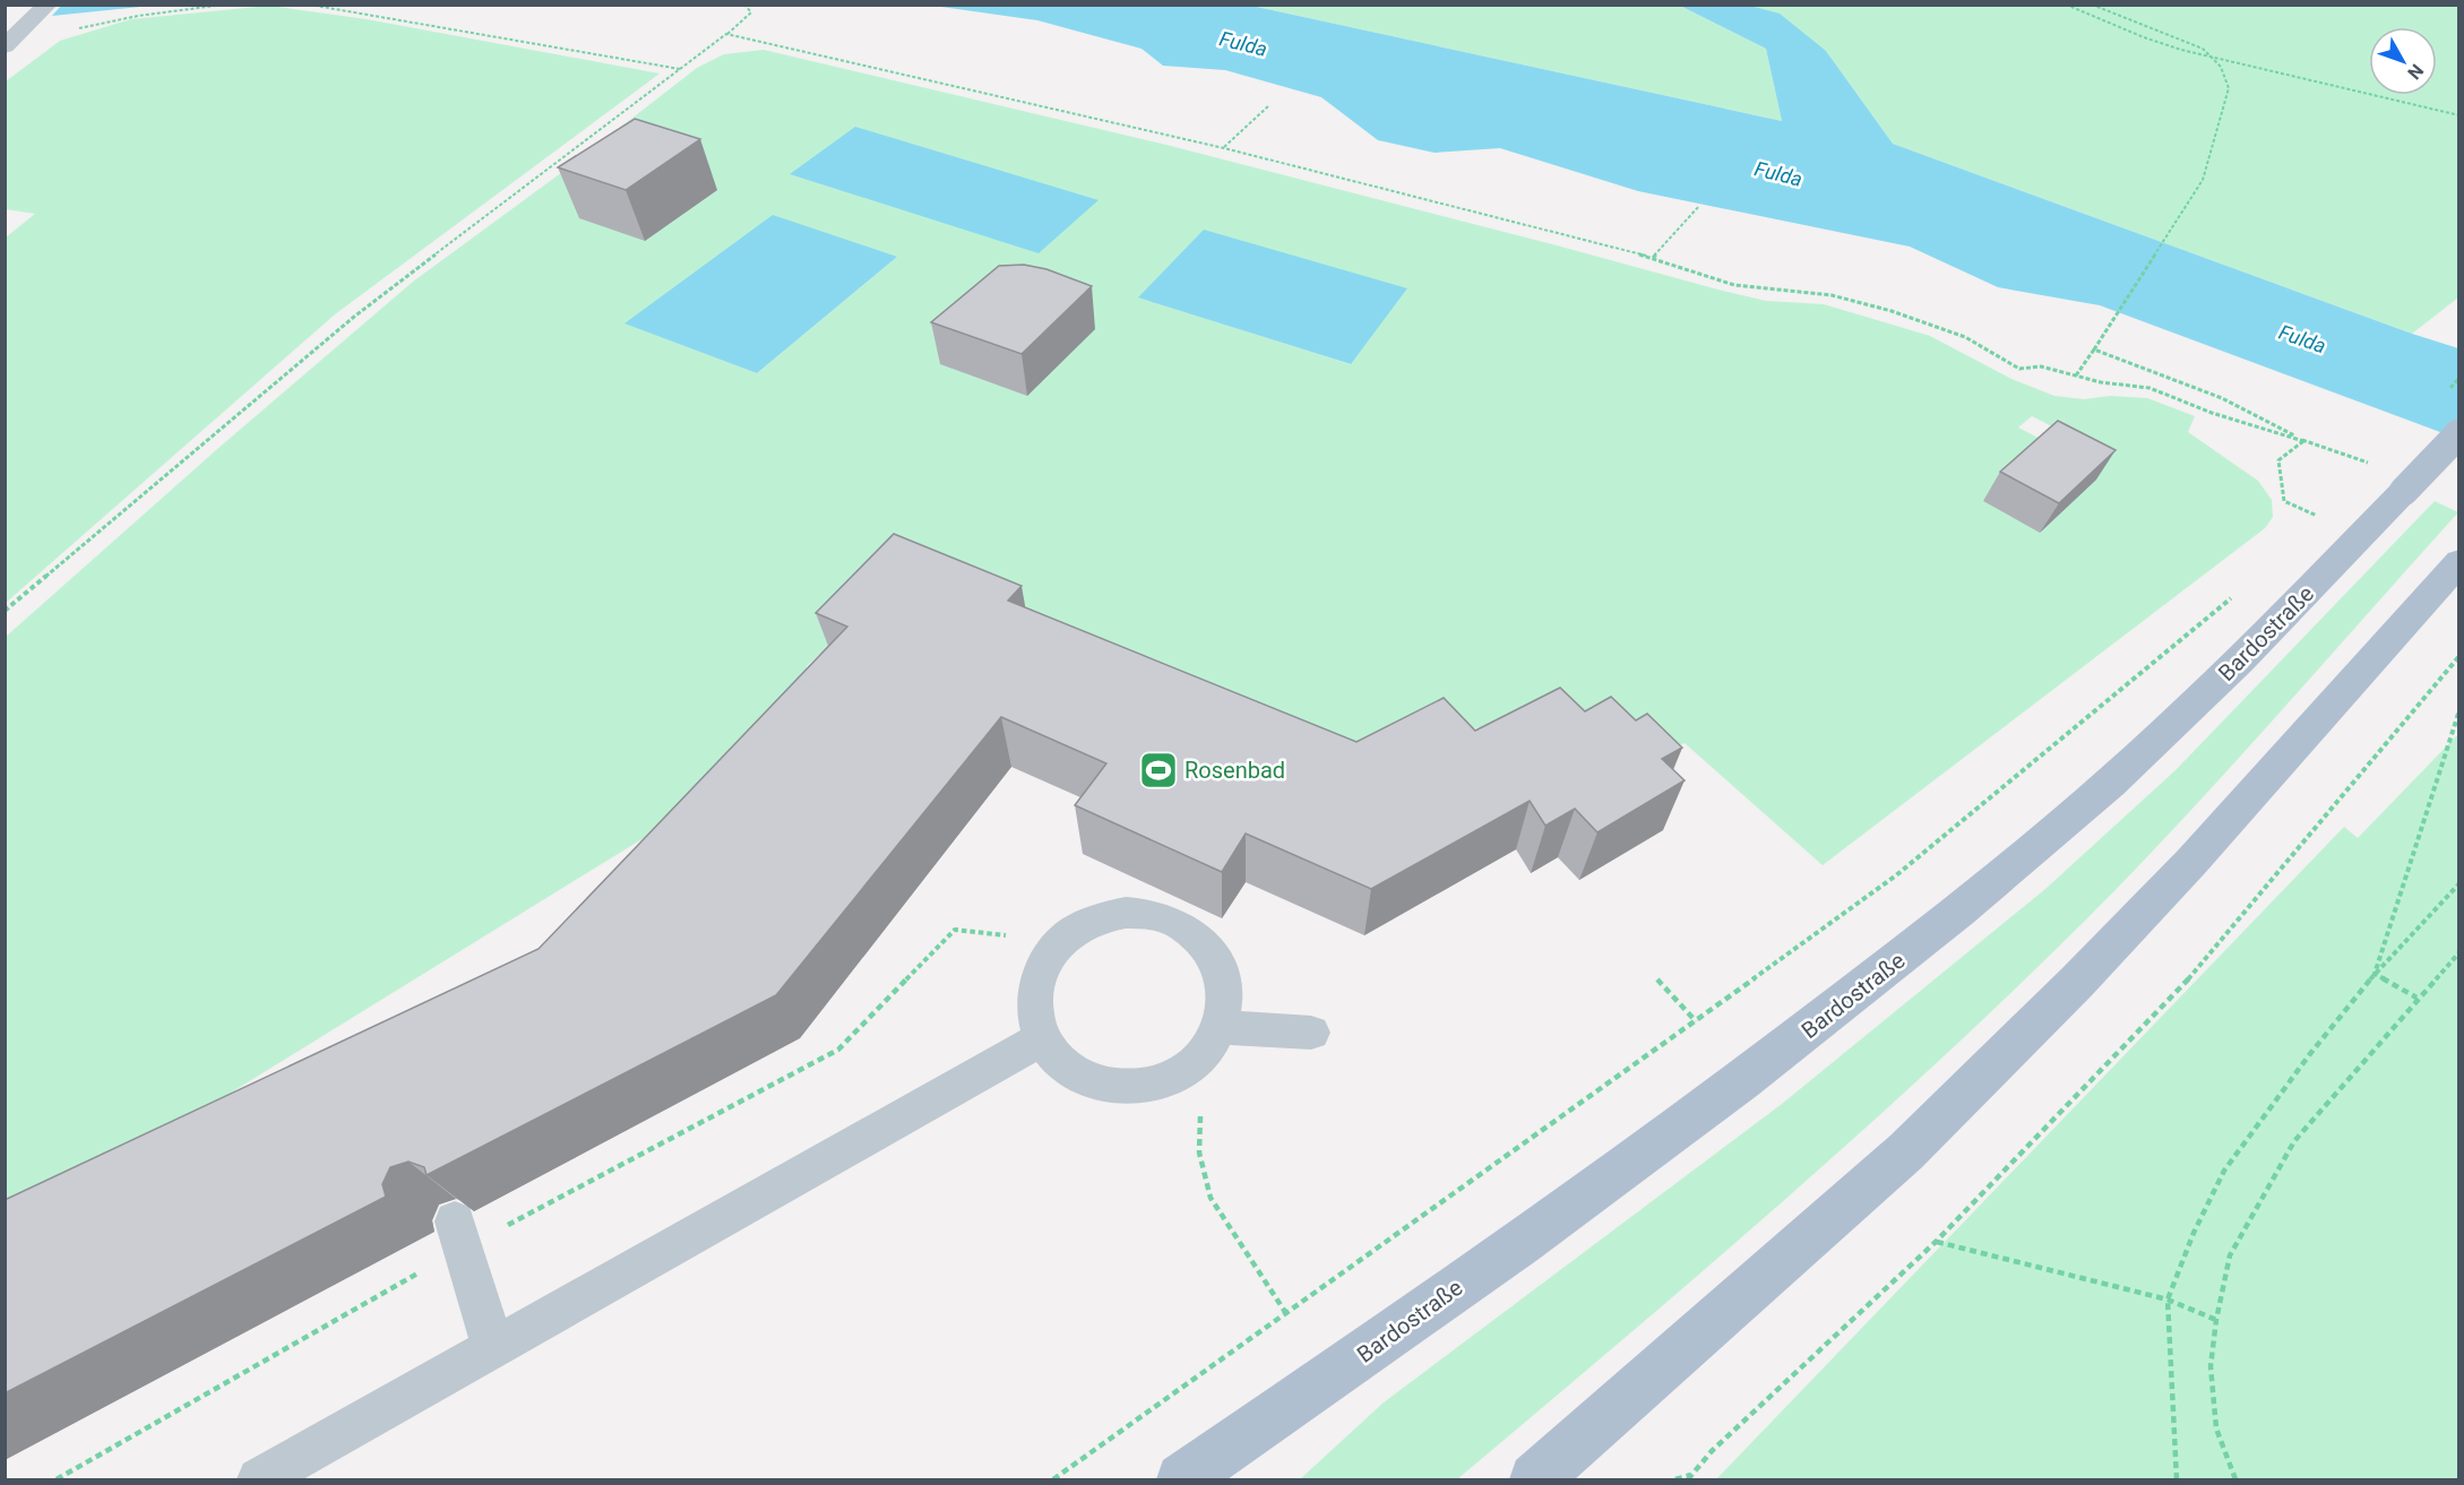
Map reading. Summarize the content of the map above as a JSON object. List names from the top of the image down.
{
  "streets": {
    "main road": ["Bardostraße"]
  },
  "water": ["Fulda"],
  "places": {
    "sports": ["Rosenbad"]
  },
  "north": "bottom right"
}
